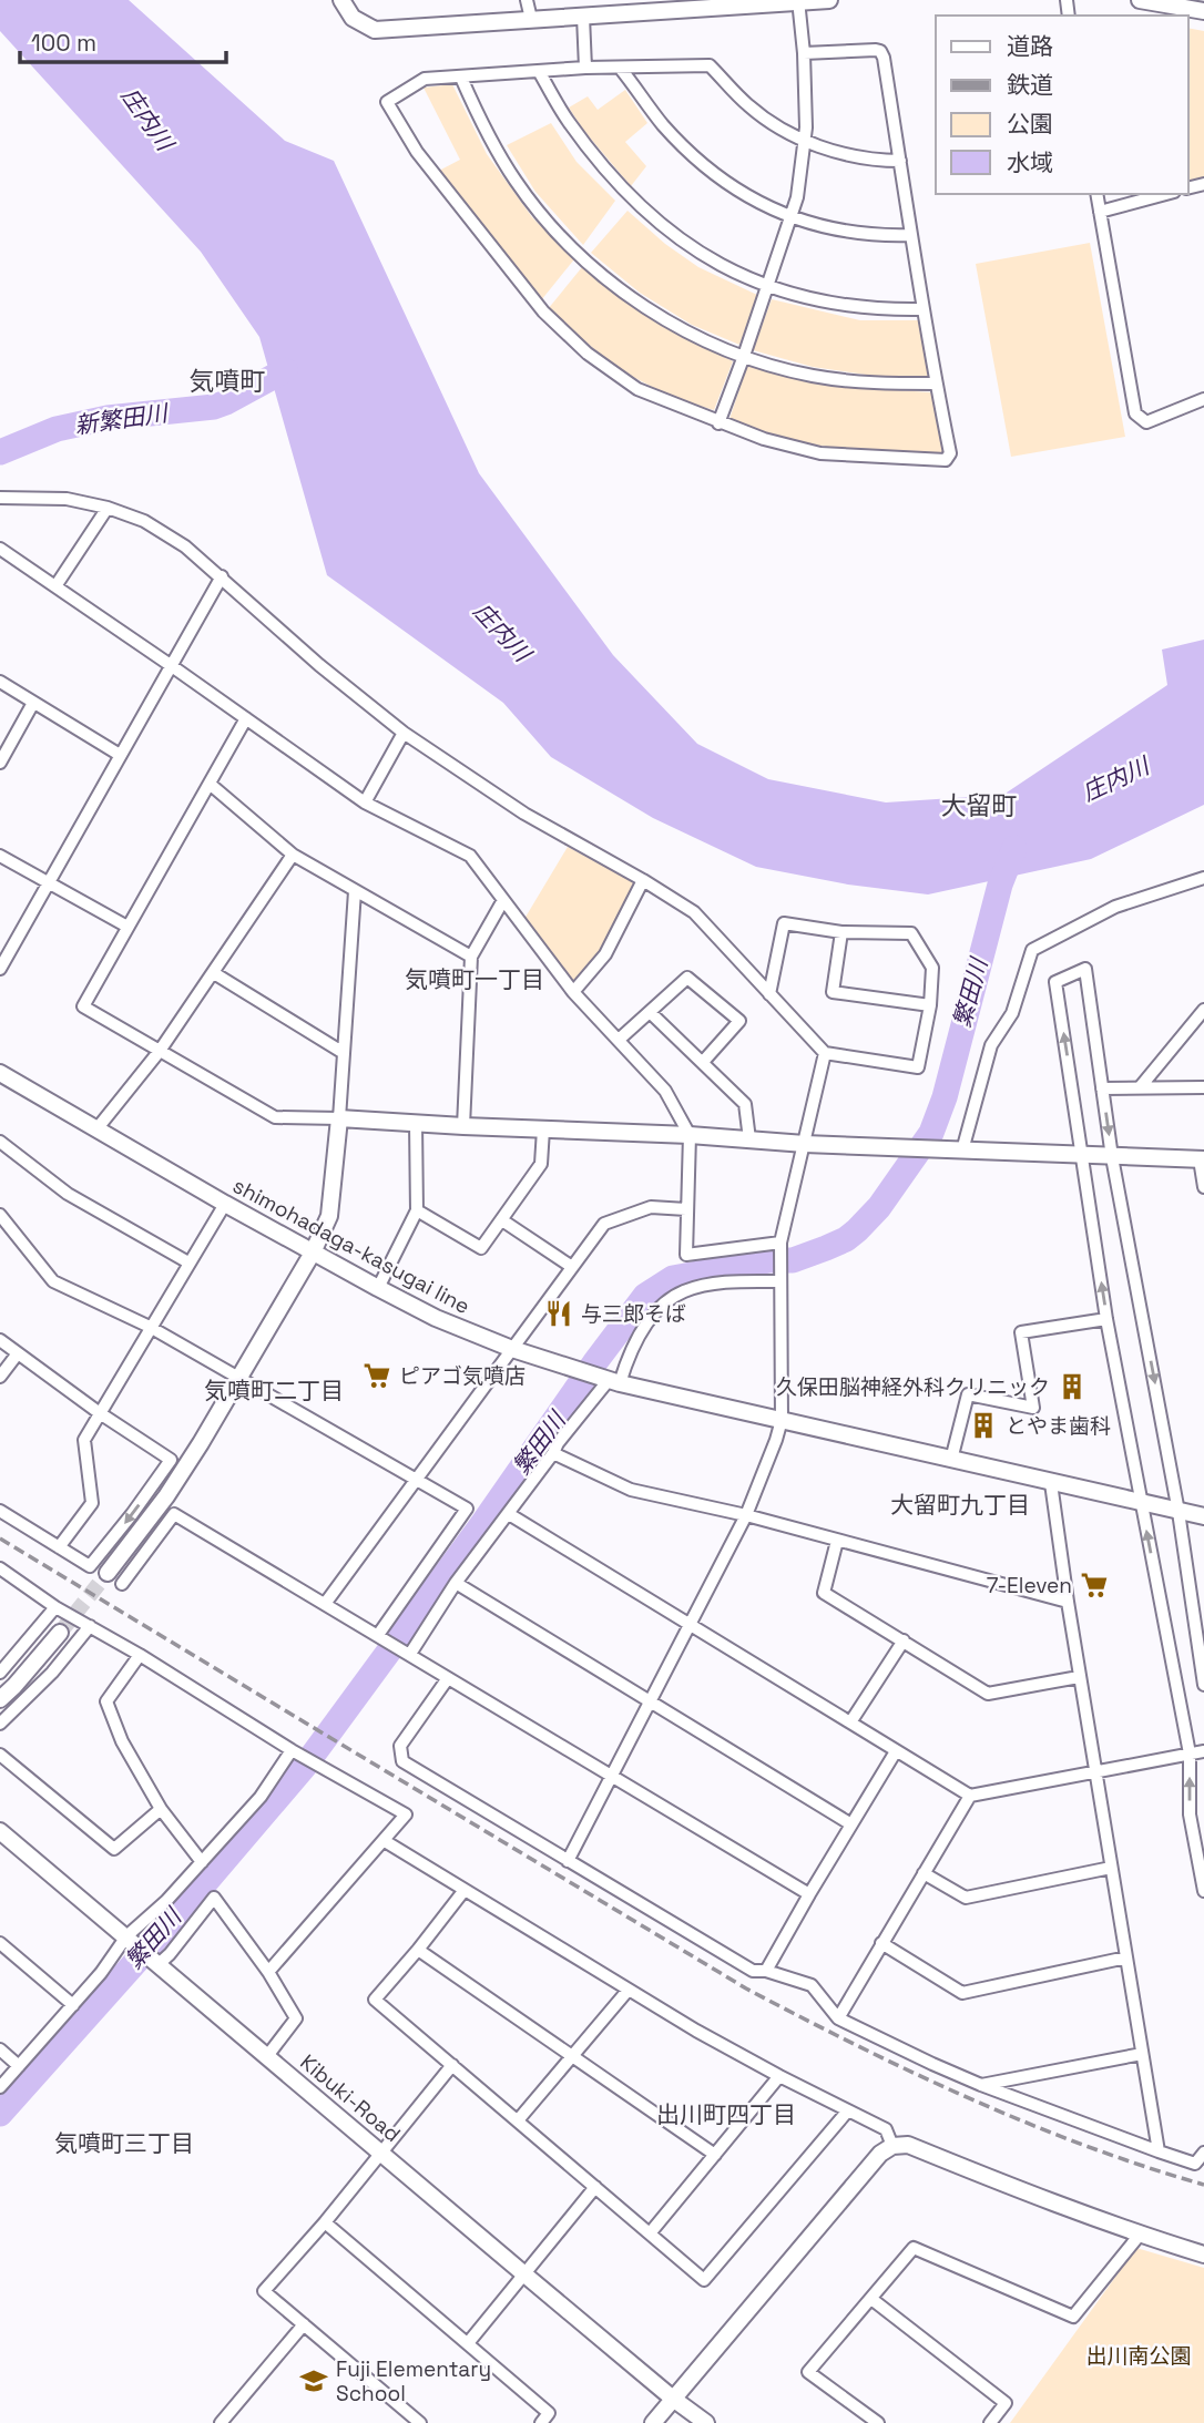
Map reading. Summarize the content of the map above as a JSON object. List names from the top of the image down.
{
  "streets": {
    "street": ["shimohadaga-kasugai line", "Kibuki-Road"]
  },
  "districts": [
    "気噴町",
    "大留町",
    "気噴町一丁目",
    "気噴町二丁目",
    "大留町九丁目",
    "出川町四丁目",
    "気噴町三丁目"
  ],
  "water": ["庄内川", "新繁田川", "繁田川"],
  "parks": ["出川南公園"],
  "places": {
    "restaurant": ["与三郎そば"],
    "supermarket": ["ピアゴ気噴店", "7-Eleven"],
    "building": ["久保田脳神経外科クリニック", "とやま歯科"],
    "school or university": ["Fuji Elementary School"]
  },
  "legend": [
    "道路",
    "鉄道",
    "公園",
    "水域"
  ],
  "scale_bar": "100 m"
}
